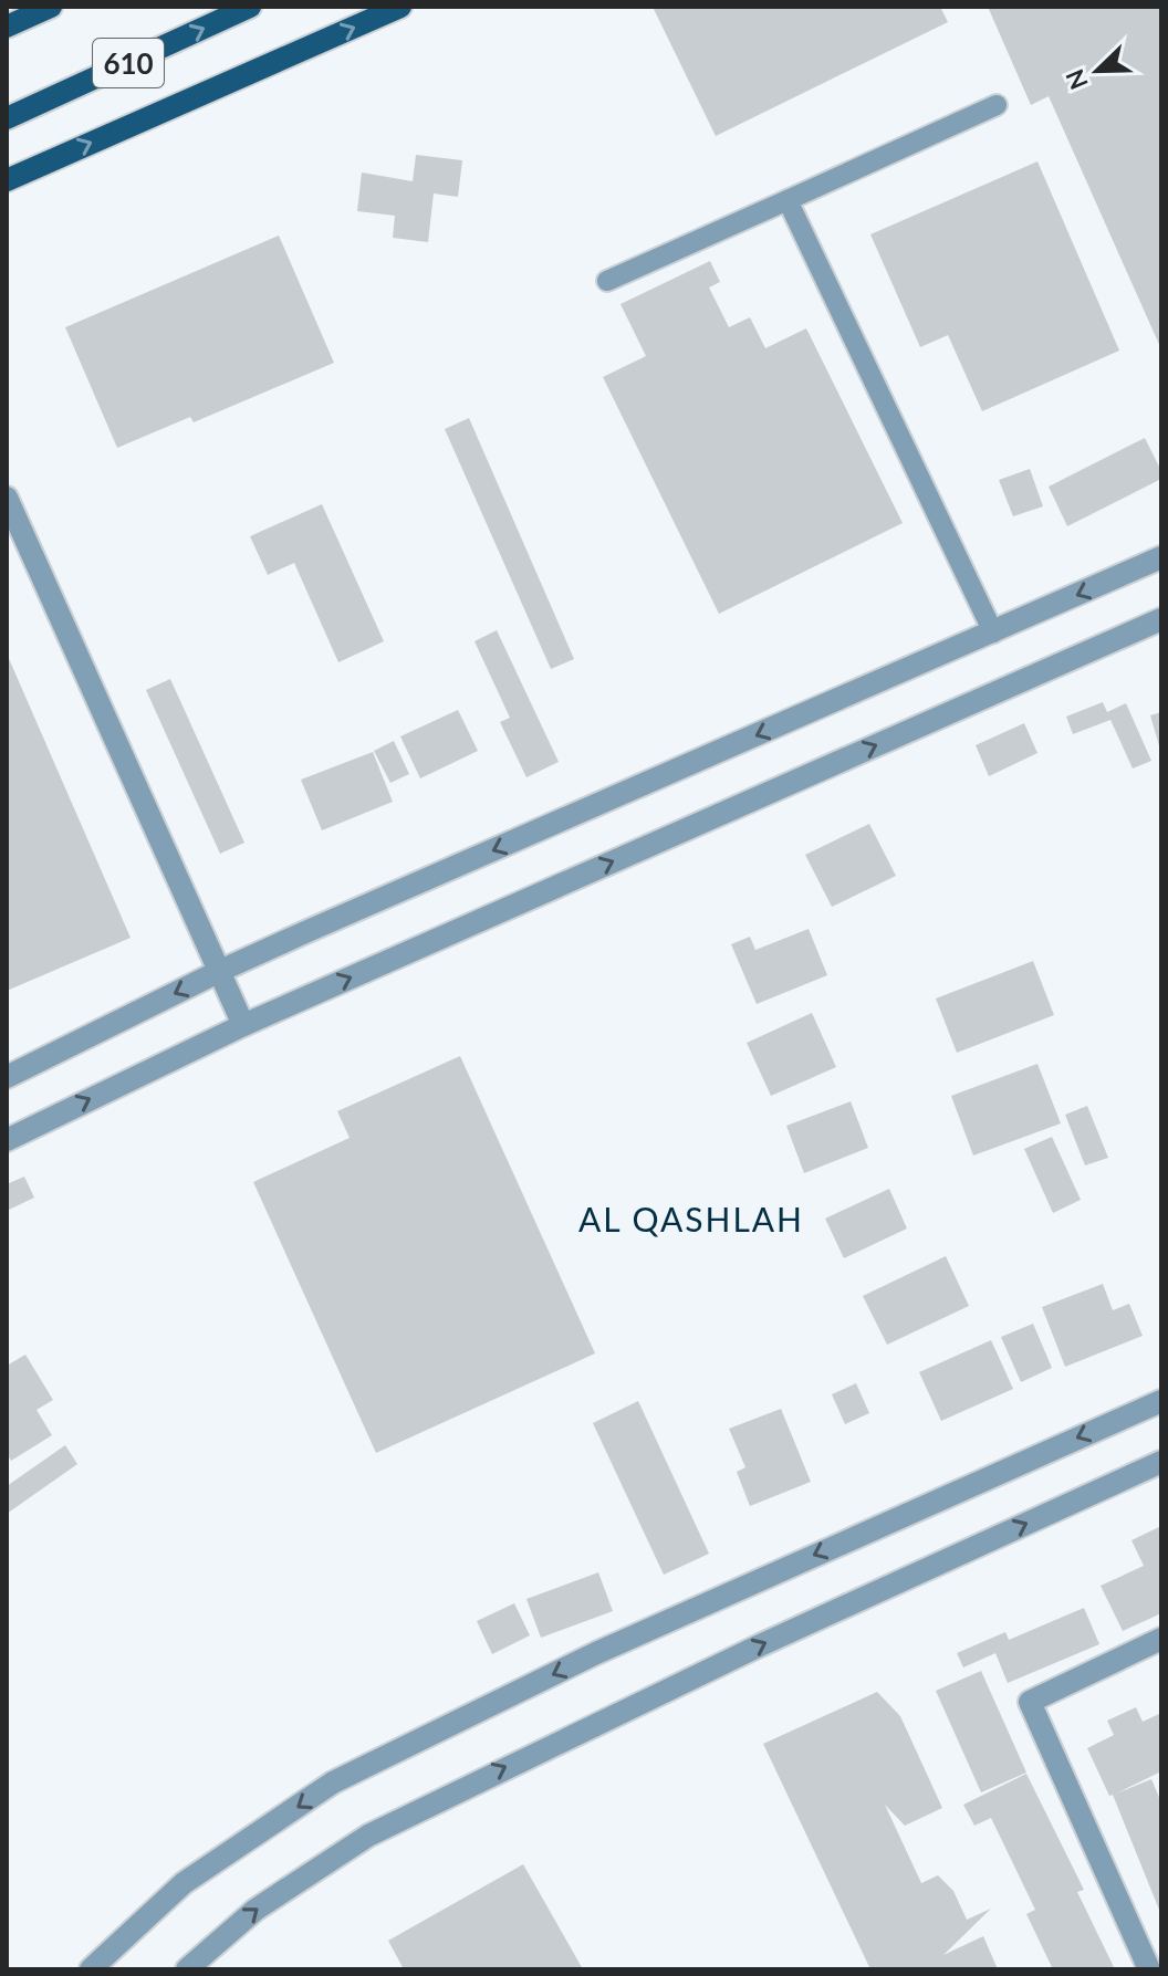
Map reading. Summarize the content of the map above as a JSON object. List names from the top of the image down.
{
  "streets": {
    "main road": ["610"]
  },
  "districts": ["AL QASHLAH"],
  "north": "bottom left"
}
